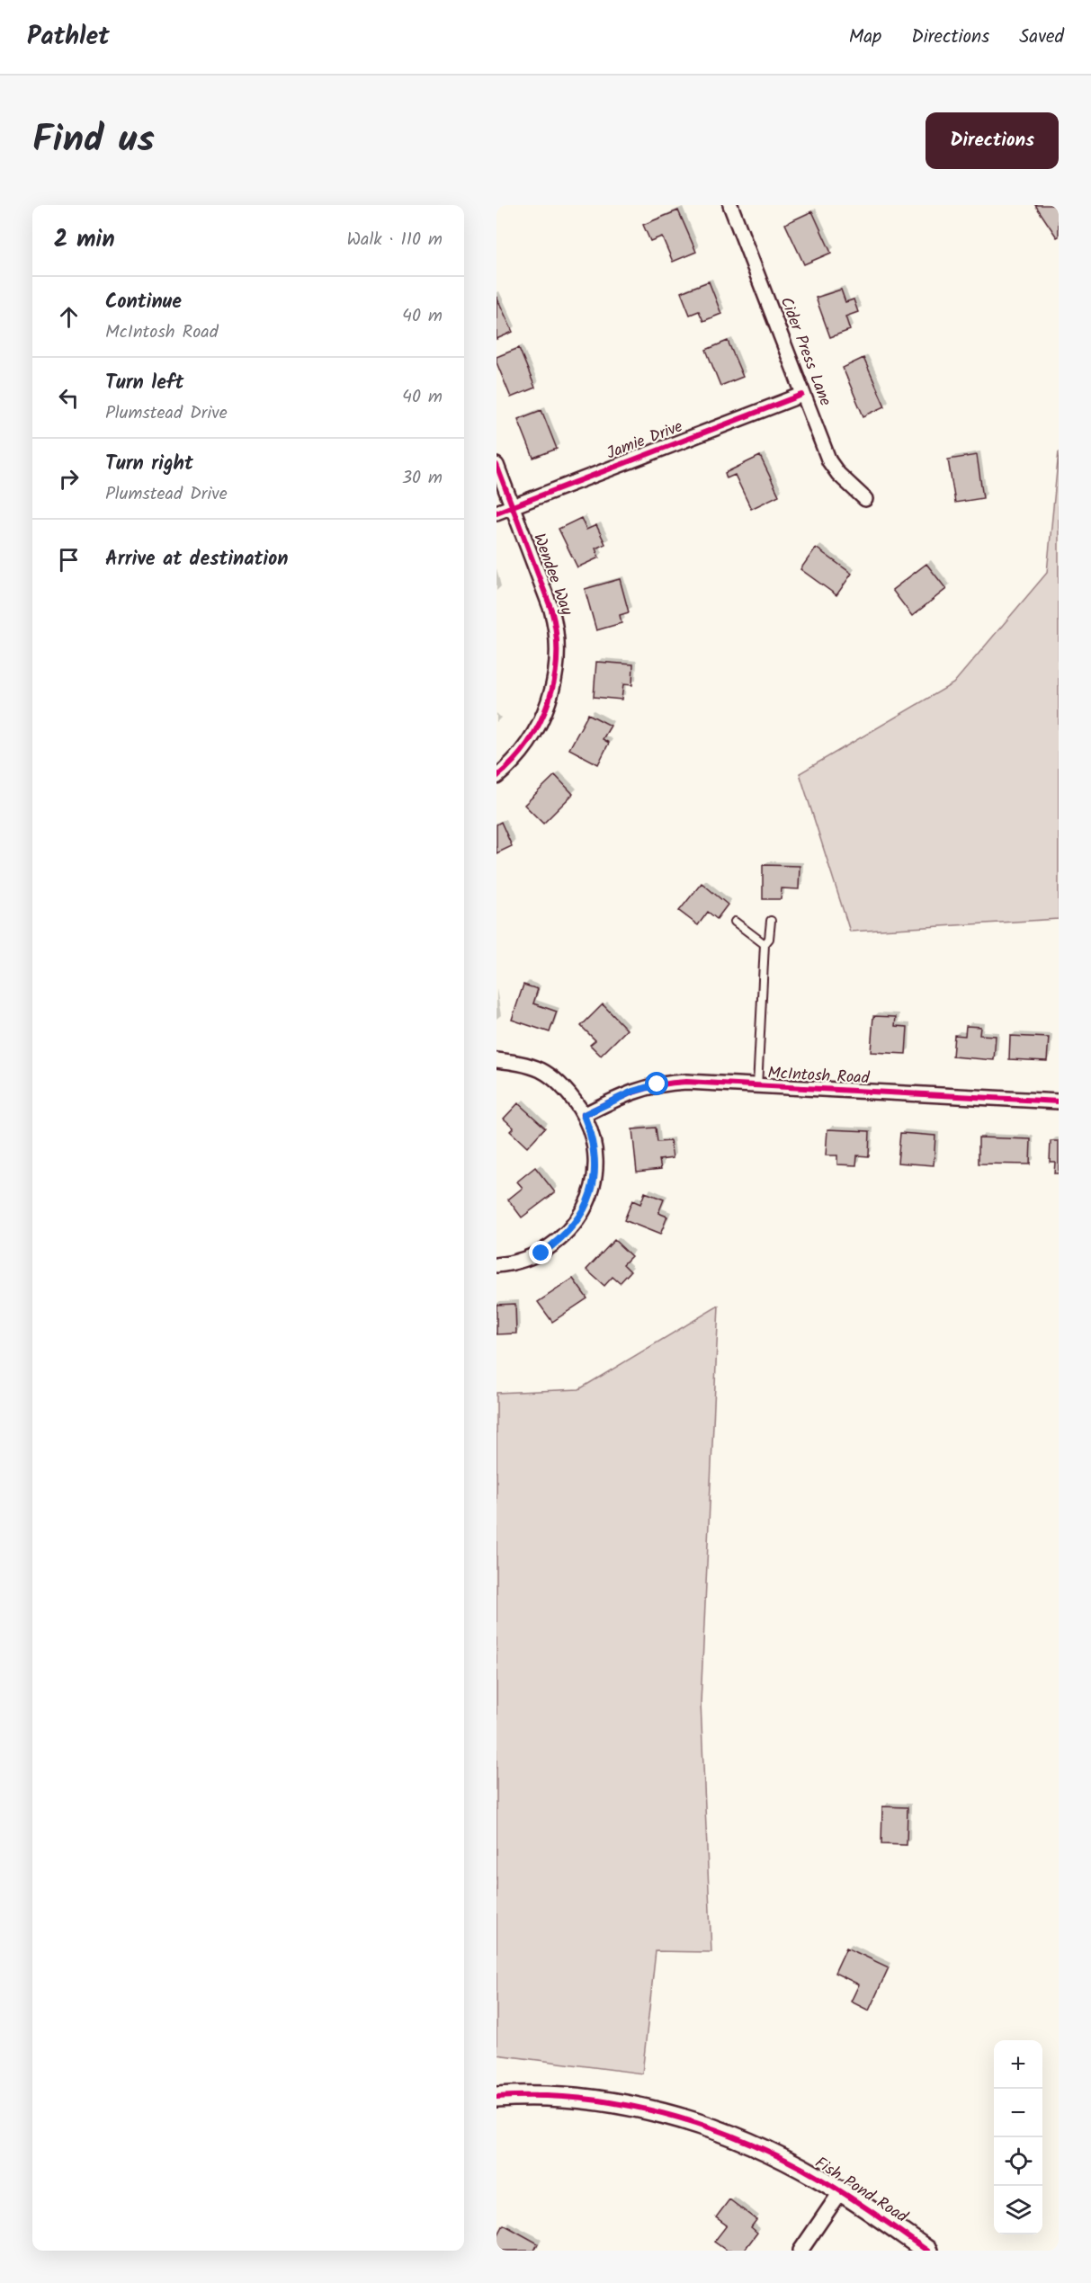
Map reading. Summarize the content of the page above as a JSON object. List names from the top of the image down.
{
  "streets": {
    "street": [
      "Cider Press Lane",
      "Jamie Drive",
      "Wendee Way",
      "McIntosh Road",
      "Fish Pond Road"
    ]
  },
  "crossings": [
    ["Cider Press Lane", "Jamie Drive"],
    ["Jamie Drive", "Wendee Way"]
  ],
  "page": {
    "header": "Pathlet",
    "nav": ["Map", "Directions", "Saved"],
    "title": "Find us",
    "buttons": "Directions",
    "heading": ["2 min", "Walk · 110 m"],
    "list": [
      ["Continue", "McIntosh Road", "40 m"],
      ["Turn left", "Plumstead Drive", "40 m"],
      ["Turn right", "Plumstead Drive", "30 m"],
      "Arrive at destination"
    ],
    "map_buttons": ["+", "−"]
  }
}
